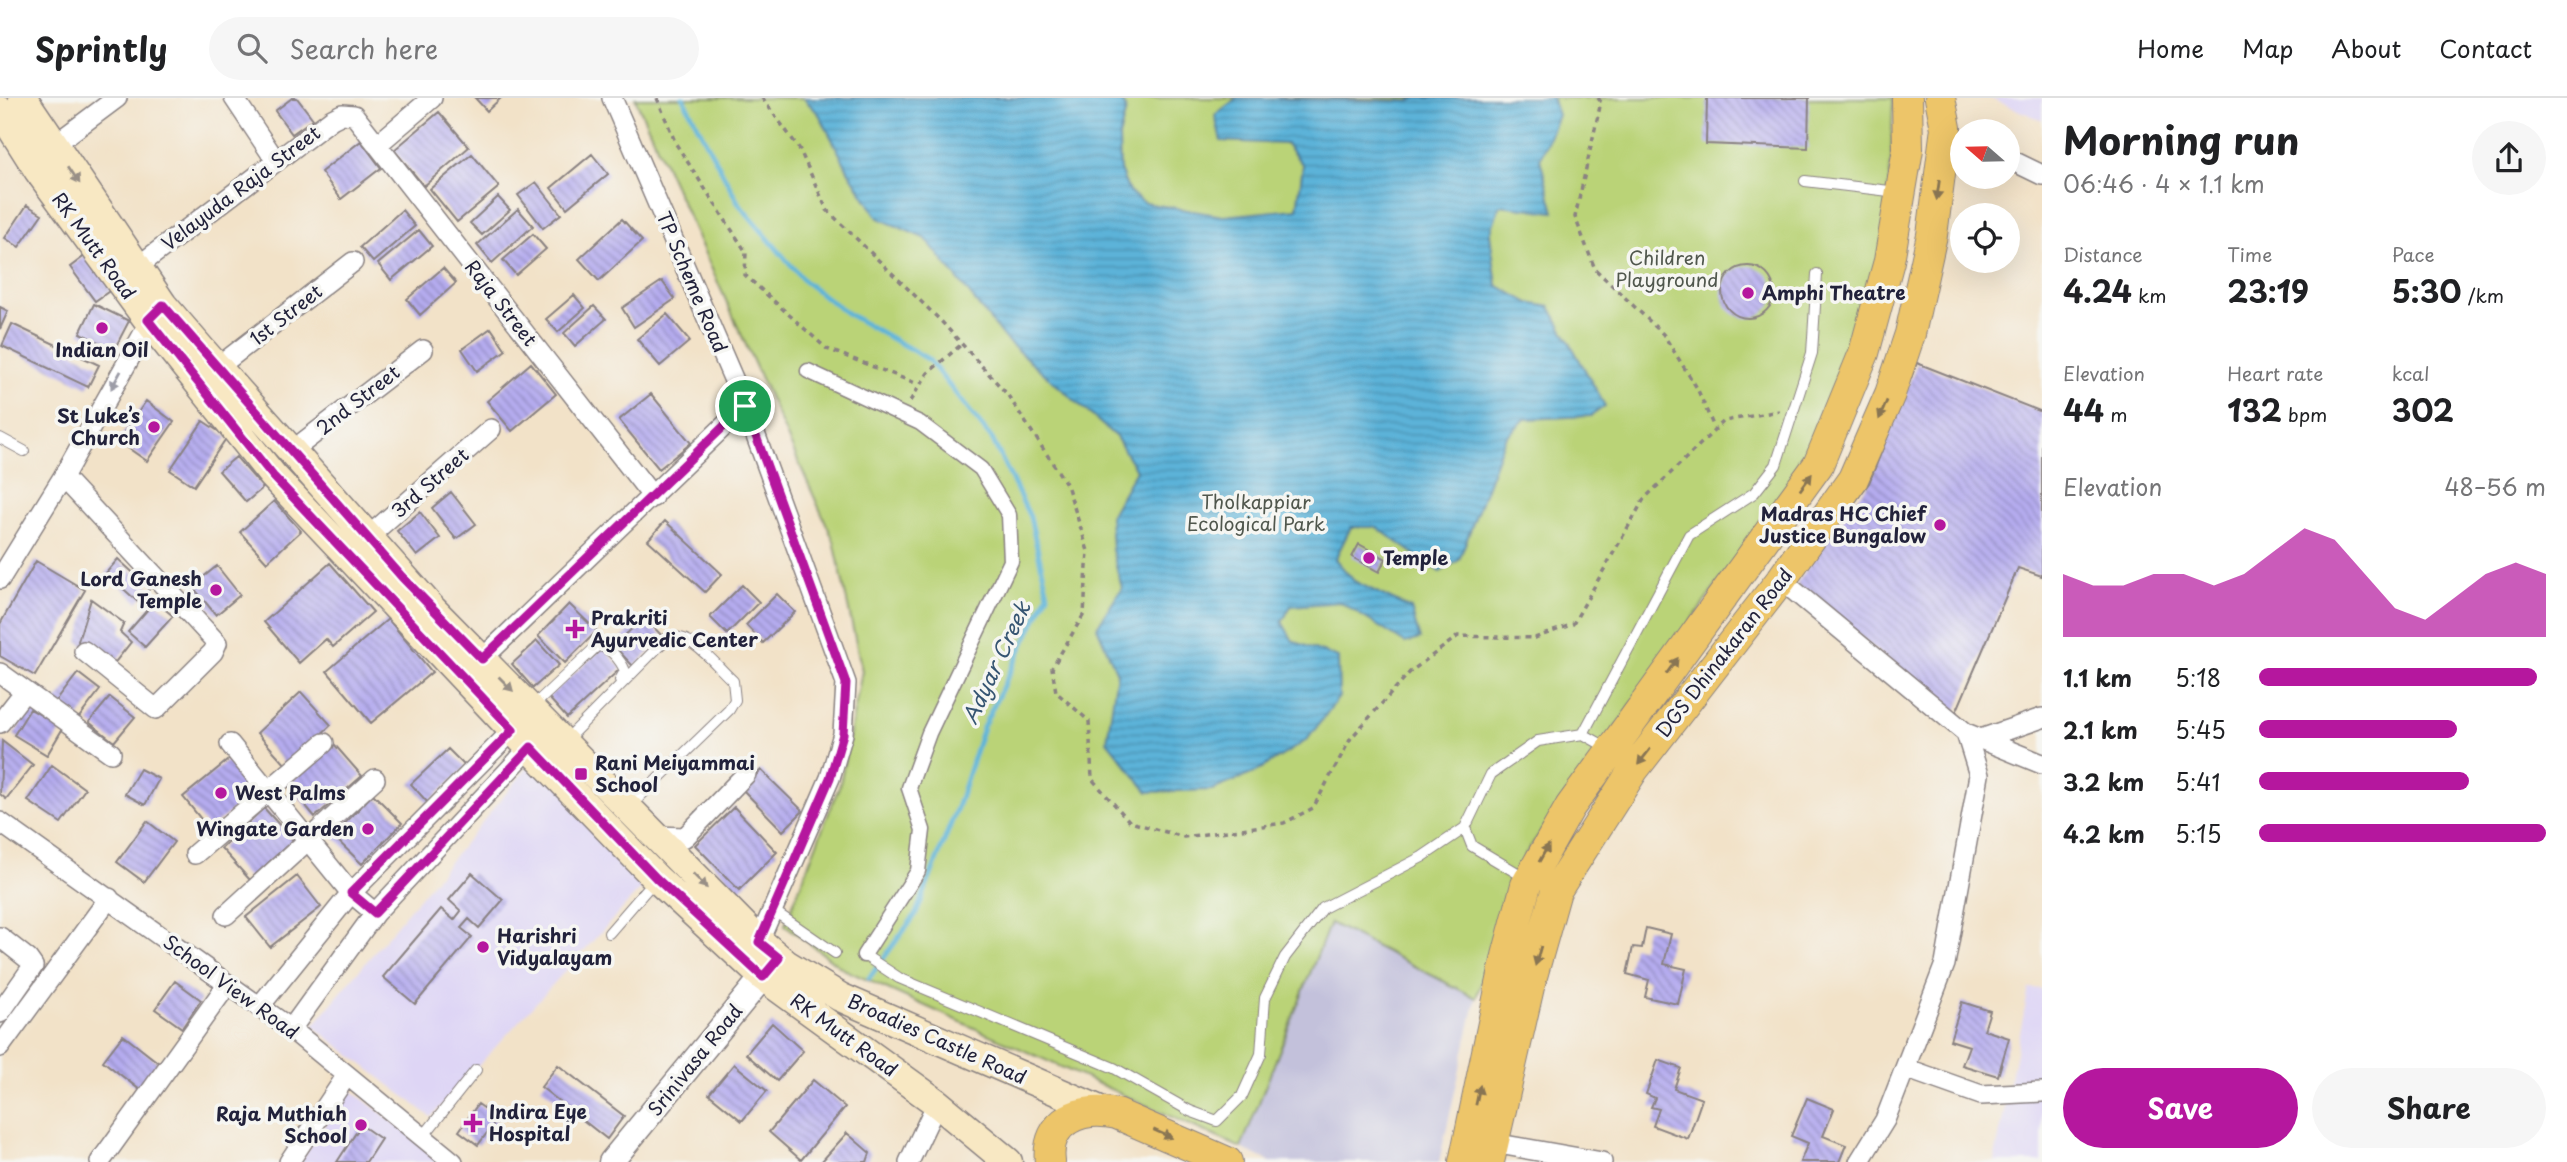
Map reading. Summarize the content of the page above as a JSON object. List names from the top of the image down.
{
  "streets": {
    "main road": ["RK Mutt Road", "DGS Dhinakaran Road", "Broadies Castle Road"],
    "street": [
      "Velayuda Raja Street",
      "TP Scheme Road",
      "Raja Street",
      "1st Street",
      "2nd Street",
      "3rd Street",
      "School View Road",
      "Srinivasa Road"
    ]
  },
  "crossings": [
    ["Velayuda Raja Street", "RK Mutt Road"],
    ["Velayuda Raja Street", "Raja Street"],
    ["RK Mutt Road", "TP Scheme Road"],
    ["RK Mutt Road", "1st Street"],
    ["RK Mutt Road", "2nd Street"],
    ["RK Mutt Road", "3rd Street"],
    ["RK Mutt Road", "Broadies Castle Road"],
    ["RK Mutt Road", "Srinivasa Road"],
    ["TP Scheme Road", "Broadies Castle Road"],
    ["TP Scheme Road", "Srinivasa Road"],
    ["Broadies Castle Road", "Srinivasa Road"]
  ],
  "water": ["Adyar Creek"],
  "parks": ["Children Playground", "Tholkappiar Ecological Park"],
  "places": {
    "other": [
      "Amphi Theatre",
      "Indian Oil",
      "St Luke’s Church",
      "Madras HC Chief Justice Bungalow",
      "Temple",
      "Lord Ganesh Temple",
      "West Palms",
      "Wingate Garden",
      "Harishri Vidyalayam",
      "Raja Muthiah School"
    ],
    "health": ["Prakriti Ayurvedic Center", "Indira Eye Hospital"],
    "transit": ["Rani Meiyammai School"]
  },
  "north": "left",
  "page": {
    "header": "Sprintly",
    "search": "Search here",
    "nav": [
      "Home",
      "Map",
      "About",
      "Contact"
    ],
    "heading": ["Morning run", "06:46 · 4 × 1.1 km"],
    "stats": [
      ["Distance", "4.24 km"],
      ["Time", "23:19"],
      ["Pace", "5:30 /km"],
      ["Elevation", "44 m"],
      ["Heart rate", "132 bpm"],
      ["kcal", "302"]
    ],
    "chart": ["Elevation", "48–56 m"],
    "list": [
      {
        "name": "1.1 km",
        "note": "5:18"
      },
      {
        "name": "2.1 km",
        "note": "5:45"
      },
      {
        "name": "3.2 km",
        "note": "5:41"
      },
      {
        "name": "4.2 km",
        "note": "5:15"
      }
    ],
    "buttons": ["Save", "Share"]
  }
}
